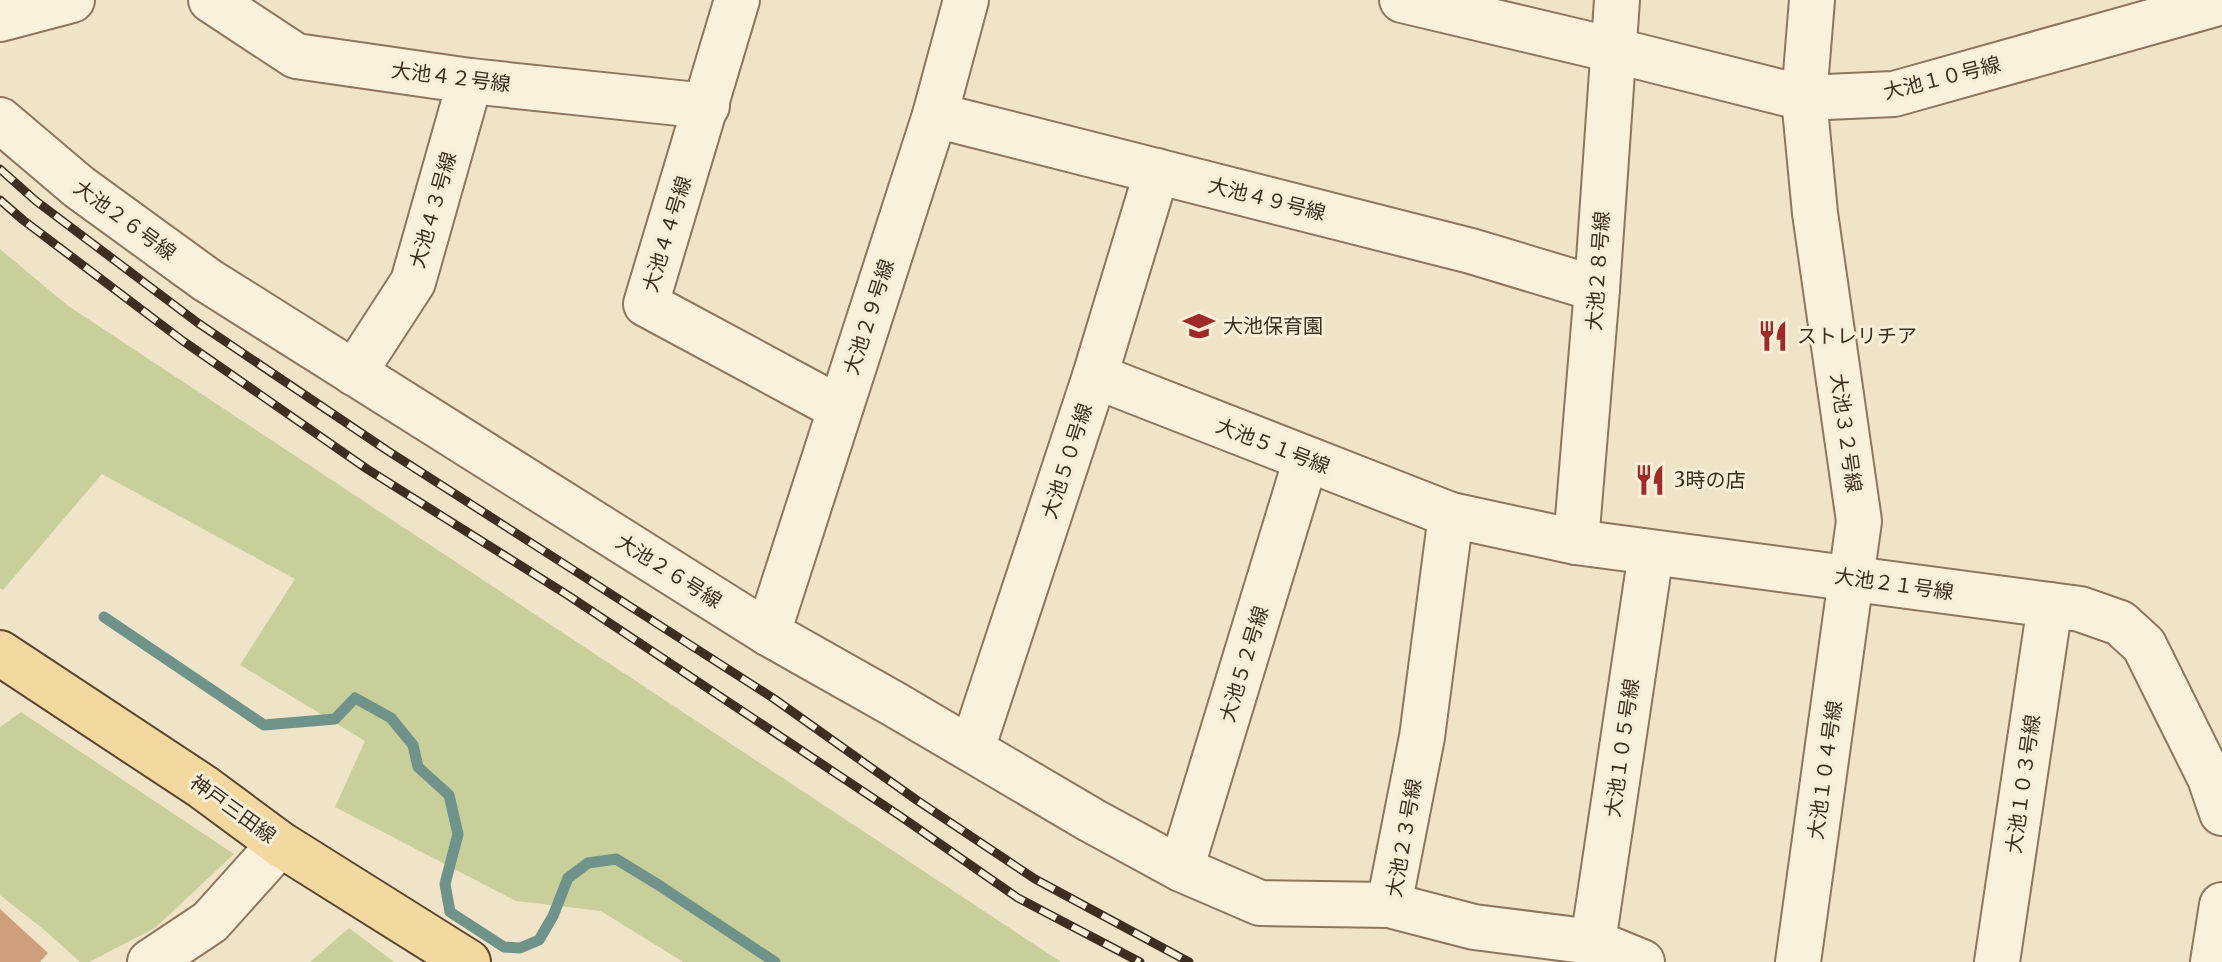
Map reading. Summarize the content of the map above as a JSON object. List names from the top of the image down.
{
  "streets": {
    "main road": ["神戸三田線"],
    "street": [
      "大池４２号線",
      "大池１０号線",
      "大池４９号線",
      "大池４３号線",
      "大池２６号線",
      "大池４４号線",
      "大池２８号線",
      "大池２９号線",
      "大池３２号線",
      "大池５１号線",
      "大池５０号線",
      "大池２１号線",
      "大池５２号線",
      "大池１０５号線",
      "大池１０４号線",
      "大池１０３号線",
      "大池２３号線"
    ]
  },
  "crossings": [
    ["大池４２号線", "大池４３号線"],
    ["大池４２号線", "大池４４号線"],
    ["大池１０号線", "大池２８号線"],
    ["大池１０号線", "大池３２号線"],
    ["大池４９号線", "大池２８号線"],
    ["大池４９号線", "大池２９号線"],
    ["大池４９号線", "大池５０号線"],
    ["大池４３号線", "大池２６号線"],
    ["大池２６号線", "大池２９号線"],
    ["大池２６号線", "大池５０号線"],
    ["大池２６号線", "大池５２号線"],
    ["大池２６号線", "大池２３号線"],
    ["大池４４号線", "大池２９号線"],
    ["大池２８号線", "大池２１号線"],
    ["大池３２号線", "大池２１号線"],
    ["大池３２号線", "大池１０４号線"],
    ["大池５１号線", "大池５０号線"],
    ["大池５１号線", "大池２１号線"],
    ["大池５１号線", "大池５２号線"],
    ["大池５１号線", "大池２３号線"],
    ["大池２１号線", "大池１０５号線"],
    ["大池２１号線", "大池１０４号線"],
    ["大池２１号線", "大池１０３号線"],
    ["大池２１号線", "大池２３号線"],
    ["大池１０５号線", "大池２３号線"]
  ],
  "places": {
    "school or university": ["大池保育園"],
    "restaurant": ["ストレリチア", "3時の店"]
  }
}
